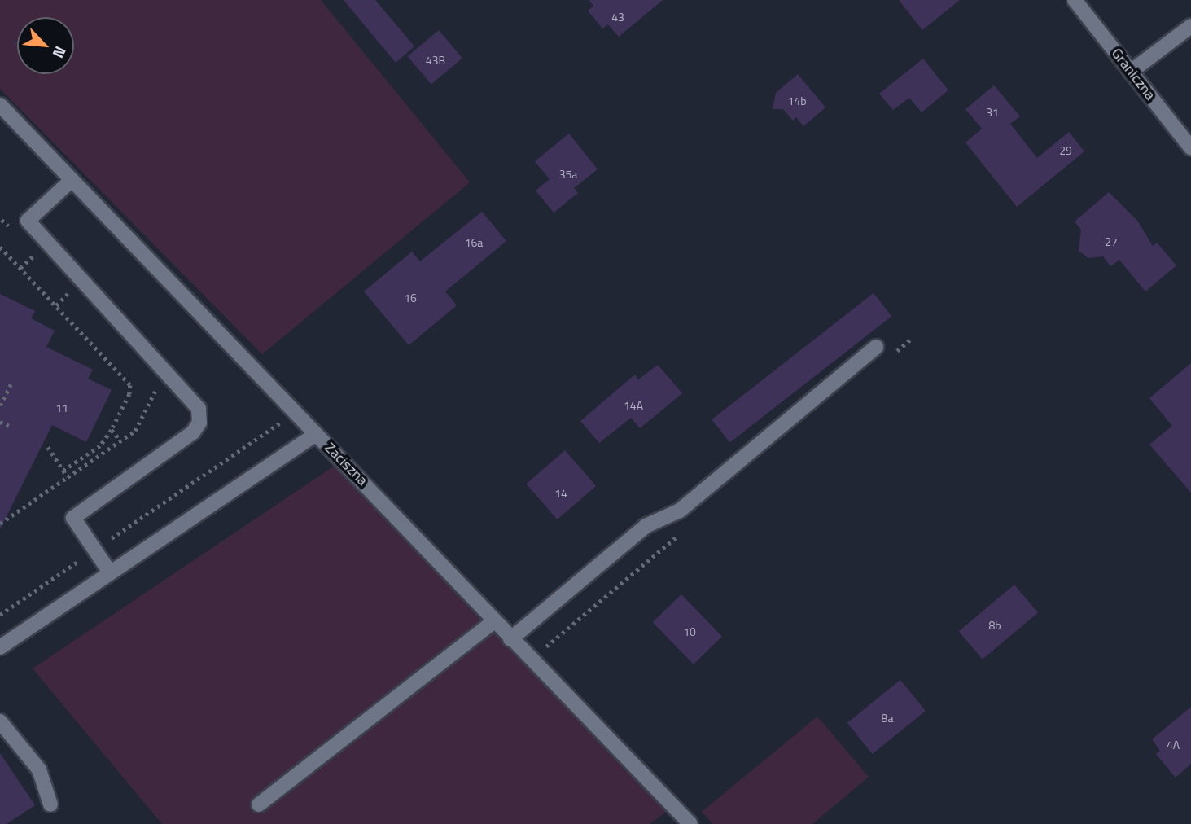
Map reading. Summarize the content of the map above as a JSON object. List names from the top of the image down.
{
  "streets": {
    "street": ["Graniczna", "Zaciszna"]
  },
  "house_numbers": [
    "43",
    "43B",
    "14b",
    "31",
    "29",
    "35a",
    "27",
    "16a",
    "16",
    "14A",
    "11",
    "14",
    "8b",
    "10",
    "8a",
    "4A"
  ],
  "north": "bottom right"
}
